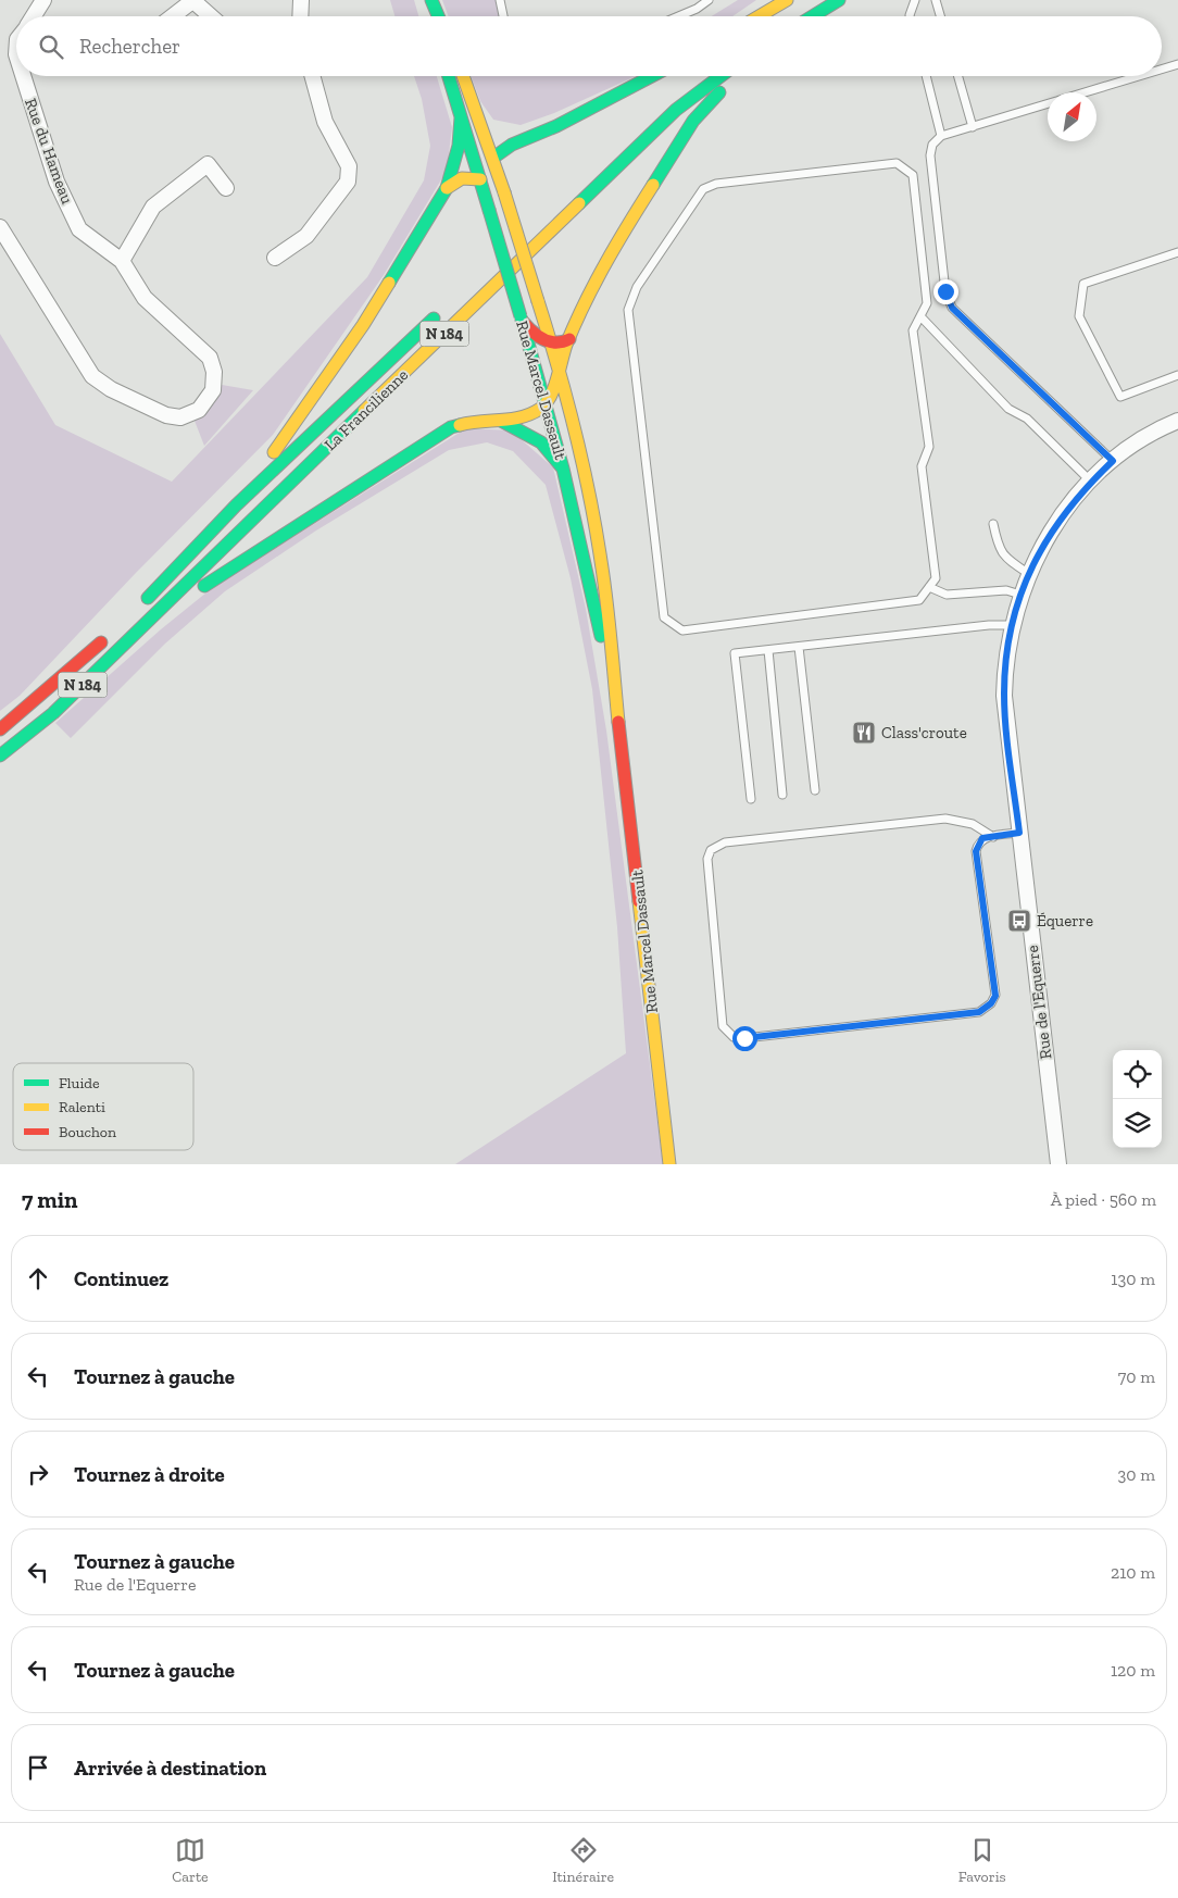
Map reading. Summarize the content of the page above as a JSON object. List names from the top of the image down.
{
  "streets": {
    "main road": ["N 184", "Rue Marcel Dassault", "La Francilienne"],
    "street": ["Rue du Hameau", "Rue de l'Equerre"]
  },
  "places": {
    "restaurant": ["Class'croute"],
    "bus stop": ["Équerre"]
  },
  "legend": ["Fluide", "Ralenti", "Bouchon"],
  "north": "top right",
  "page": {
    "search": "Rechercher",
    "heading": ["7 min", "À pied · 560 m"],
    "list": [
      ["Continuez", "130 m"],
      ["Tournez à gauche", "70 m"],
      ["Tournez à droite", "30 m"],
      ["Tournez à gauche", "Rue de l'Equerre", "210 m"],
      ["Tournez à gauche", "120 m"],
      "Arrivée à destination"
    ],
    "nav": ["Carte", "Itinéraire", "Favoris"]
  }
}
